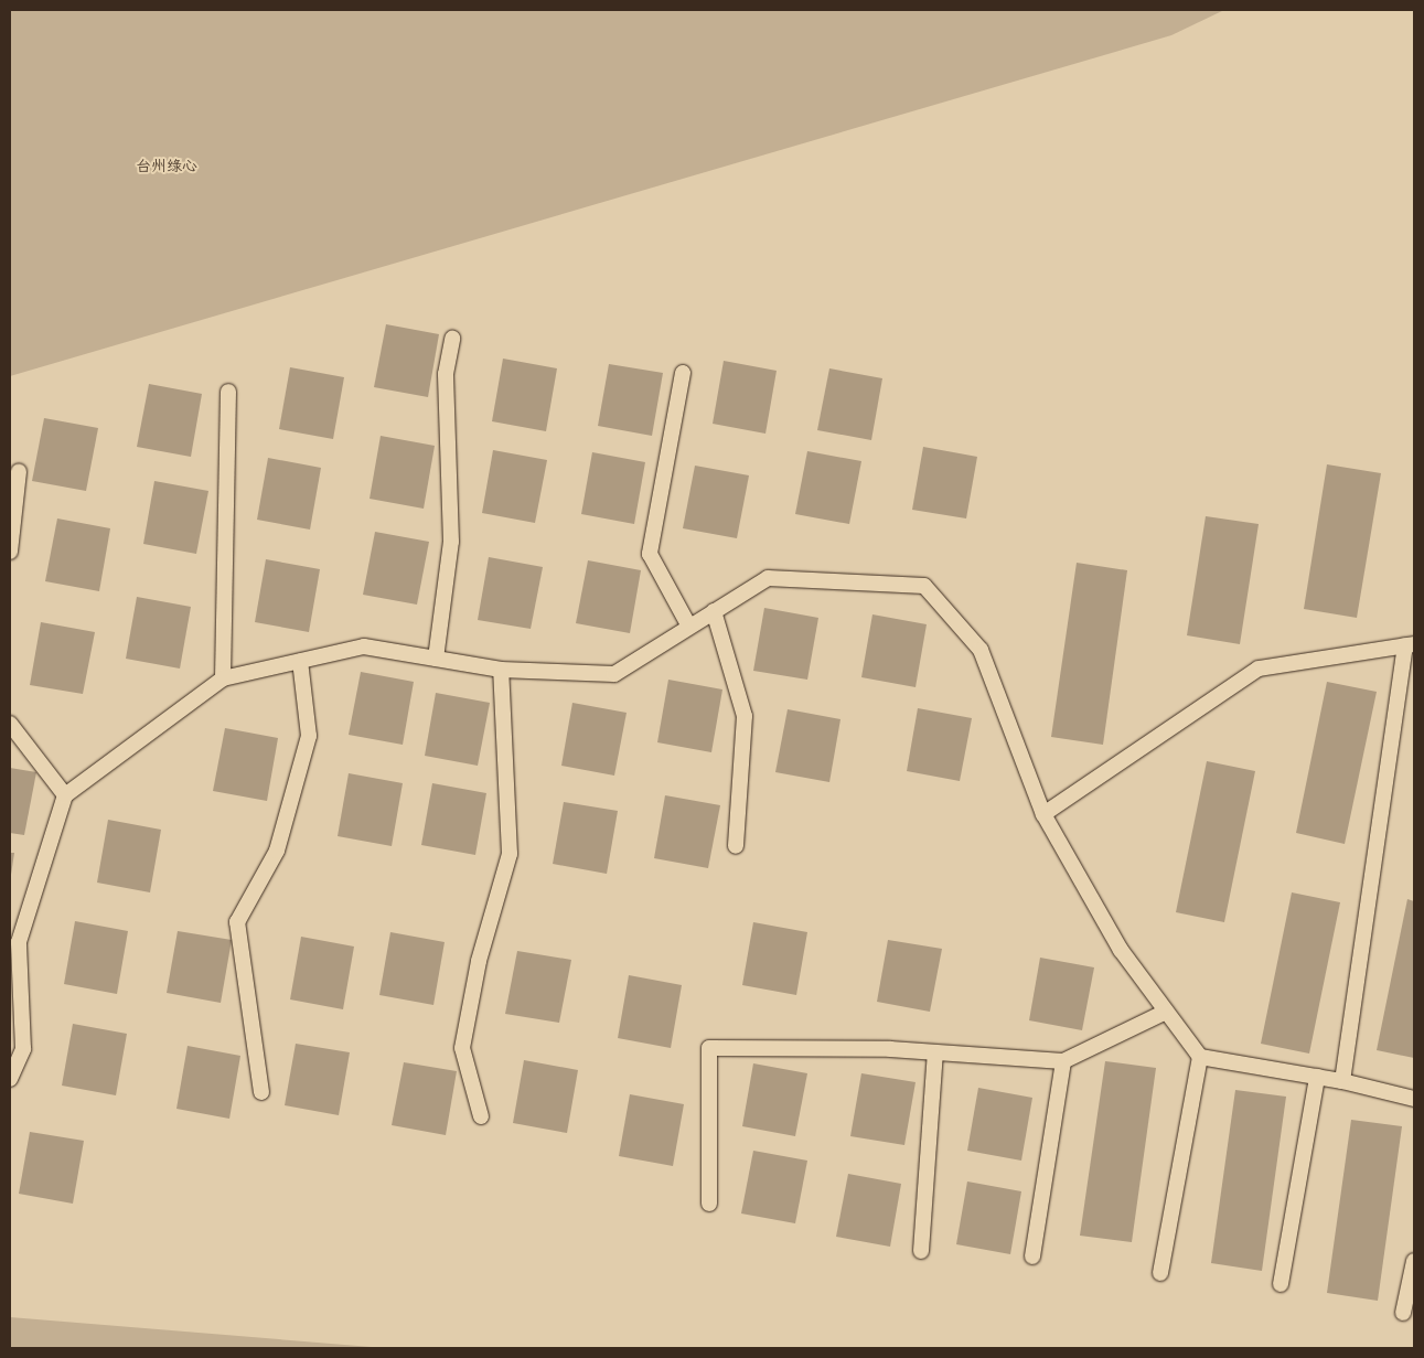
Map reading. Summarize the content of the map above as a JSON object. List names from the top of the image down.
{
  "parks": ["台州绿心"]
}
